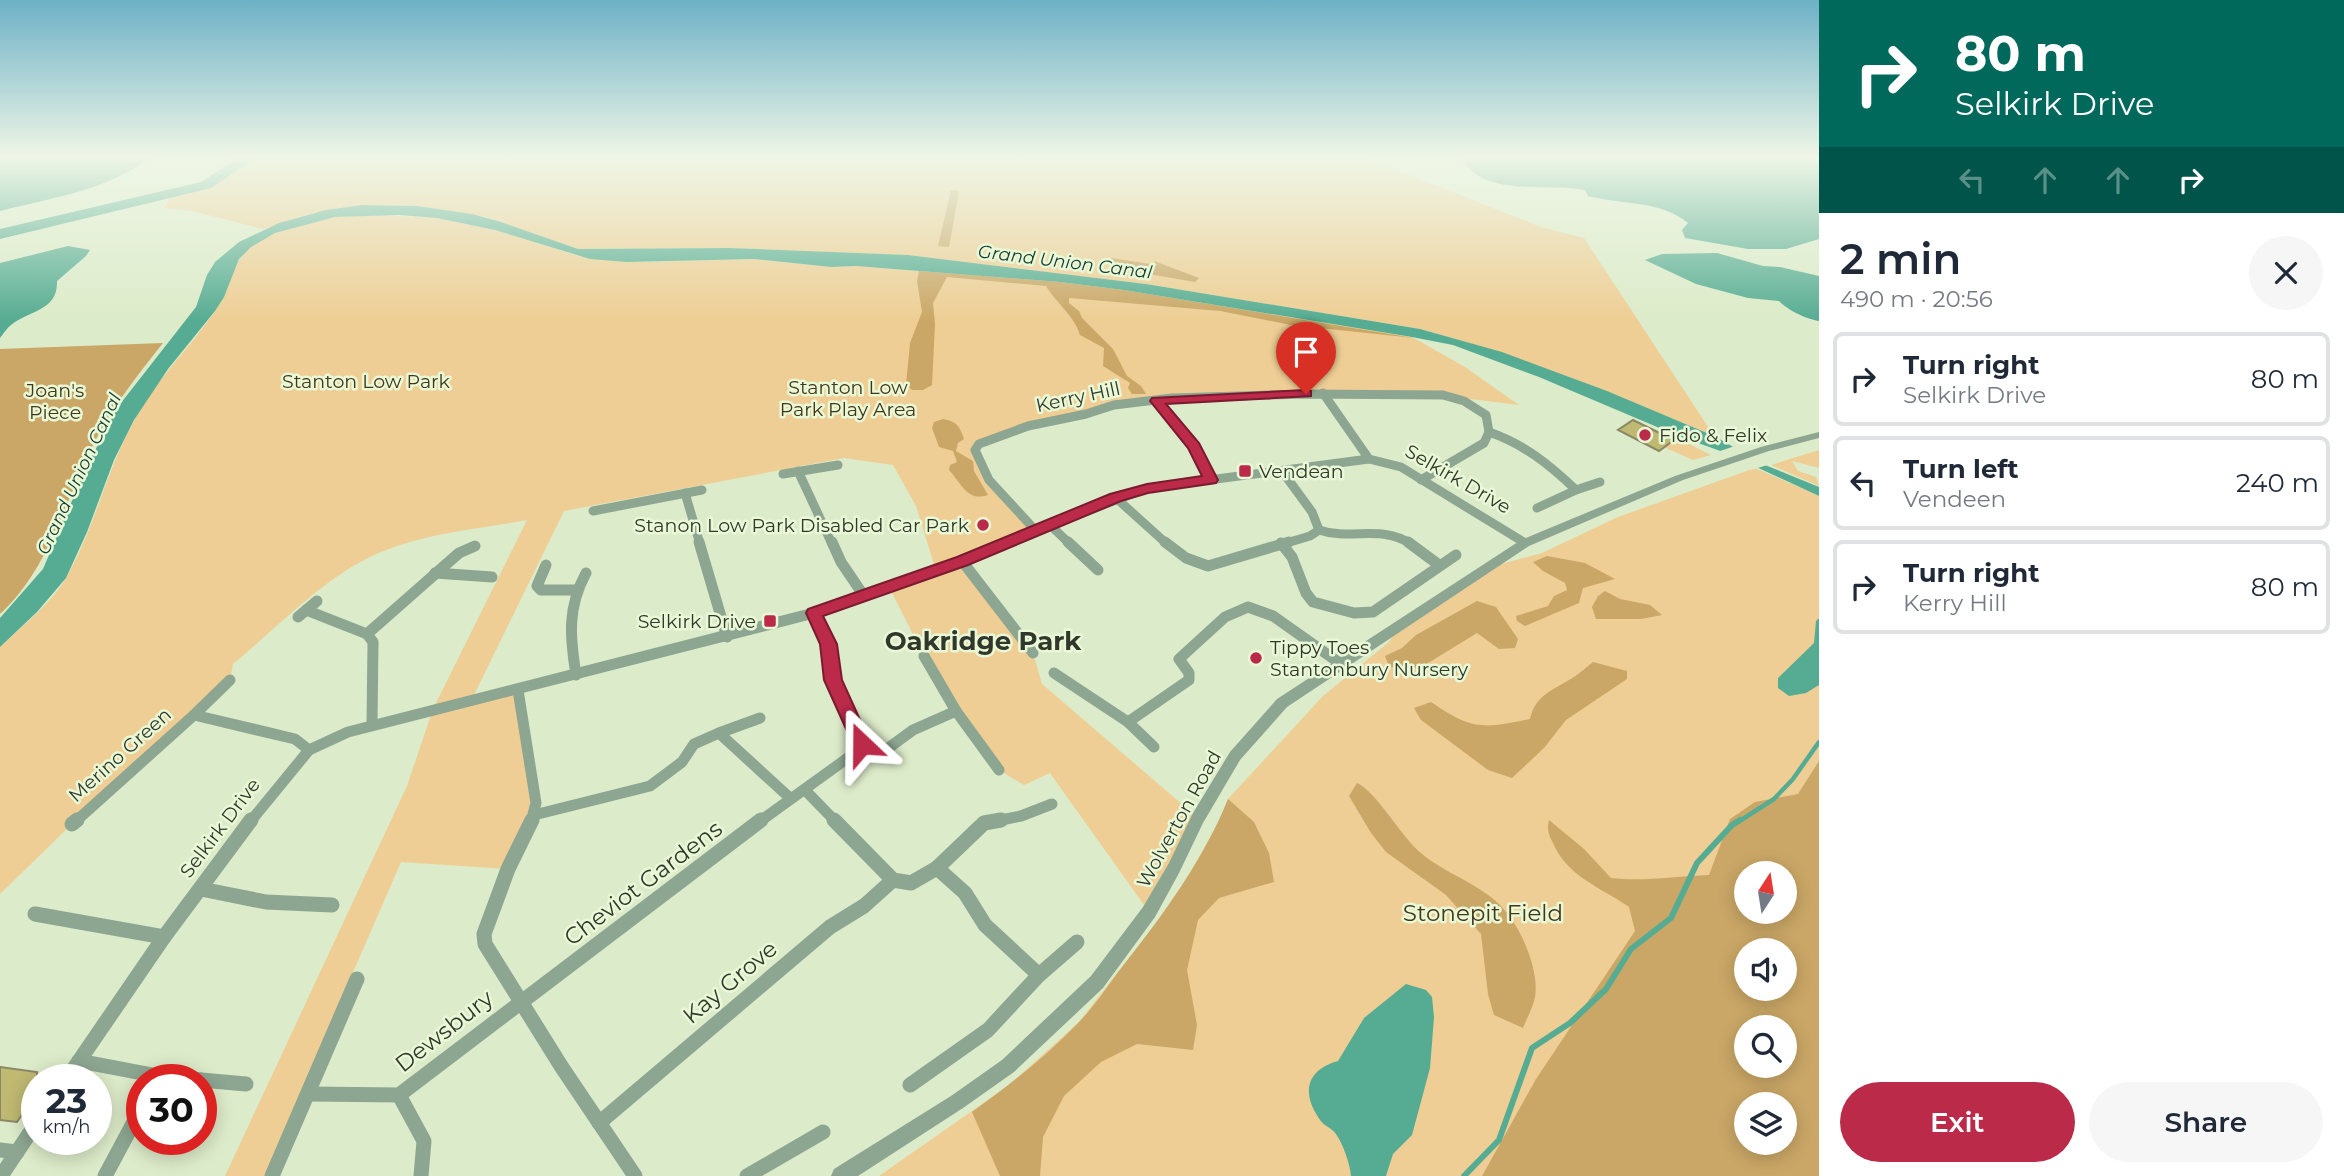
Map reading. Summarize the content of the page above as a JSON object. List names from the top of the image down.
{
  "streets": {
    "street": [
      "Kerry Hill",
      "Selkirk Drive",
      "Merino Green",
      "Wolverton Road",
      "Cheviot Gardens",
      "Kay Grove",
      "Dewsbury"
    ]
  },
  "crossings": [
    ["Kerry Hill", "Selkirk Drive"],
    ["Selkirk Drive", "Merino Green"],
    ["Selkirk Drive", "Wolverton Road"],
    ["Cheviot Gardens", "Dewsbury"]
  ],
  "districts": ["Oakridge Park"],
  "water": ["Grand Union Canal"],
  "parks": [
    "Stanton Low Park",
    "Stanton Low Park Play Area",
    "Joan's Piece",
    "Stonepit Field"
  ],
  "places": {
    "other": ["Fido & Felix", "Stanon Low Park Disabled Car Park", "Tippy Toes Stantonbury Nursery"],
    "transit": ["Vendean", "Selkirk Drive"]
  },
  "north": "top",
  "page": {
    "turn": ["80 m", "Selkirk Drive"],
    "heading": ["2 min", "490 m · 20:56"],
    "list": [
      {
        "name": "Turn right",
        "note": "Selkirk Drive",
        "value": "80 m"
      },
      {
        "name": "Turn left",
        "note": "Vendeen",
        "value": "240 m"
      },
      {
        "name": "Turn right",
        "note": "Kerry Hill",
        "value": "80 m"
      }
    ],
    "speed": "23 km/h",
    "limit": "30",
    "buttons": ["Exit", "Share"]
  }
}
